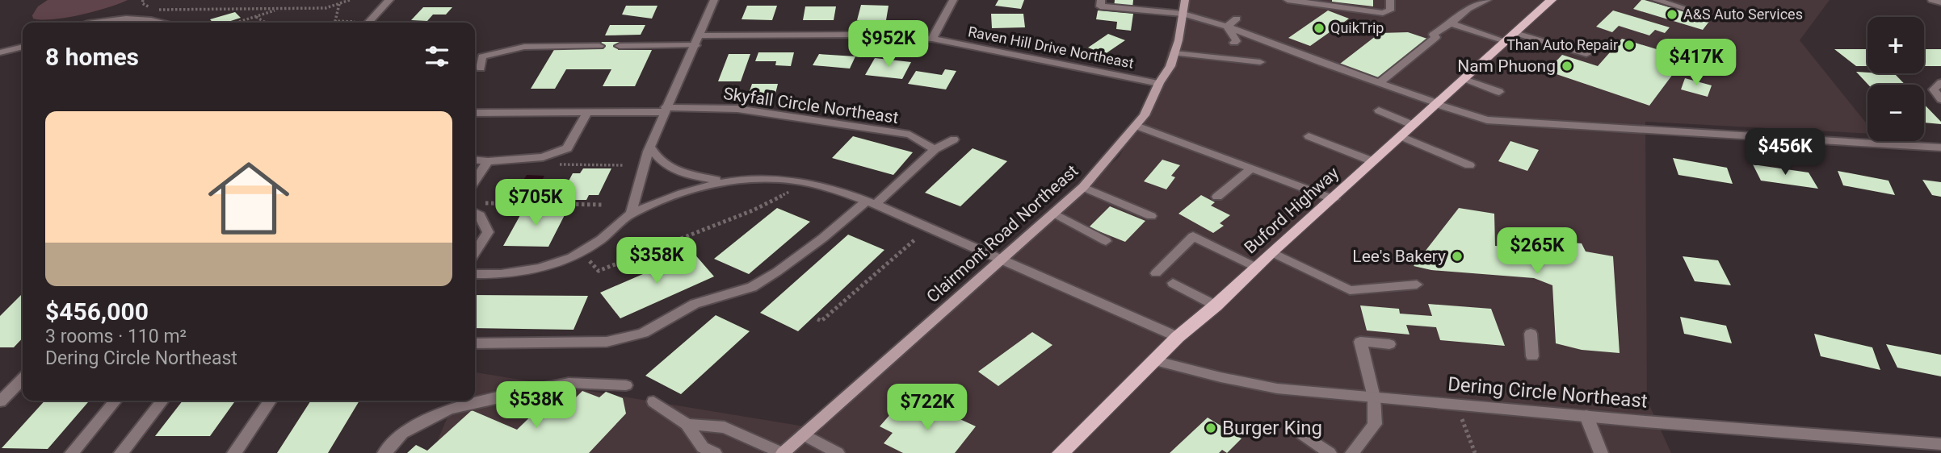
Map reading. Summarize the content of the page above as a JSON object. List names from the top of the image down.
{
  "streets": {
    "main road": ["Buford Highway", "Clairmont Road Northeast"],
    "street": ["Raven Hill Drive Northeast", "Skyfall Circle Northeast", "Dering Circle Northeast"]
  },
  "crossings": [
    ["Raven Hill Drive Northeast", "Clairmont Road Northeast"],
    ["Buford Highway", "Dering Circle Northeast"]
  ],
  "places": [
    "A&S Auto Services",
    "QuikTrip",
    "Than Auto Repair",
    "Nam Phuong",
    "Lee's Bakery",
    "Burger King"
  ],
  "page": {
    "map_buttons": ["+", "−"],
    "price": [
      "$952K",
      "$417K",
      "$456K",
      "$705K",
      "$265K",
      "$358K",
      "$538K",
      "$722K"
    ],
    "heading": "8 homes",
    "list": [
      {
        "name": "$456,000",
        "note": "3 rooms · 110 m² · Dering Circle Northeast"
      }
    ]
  }
}
